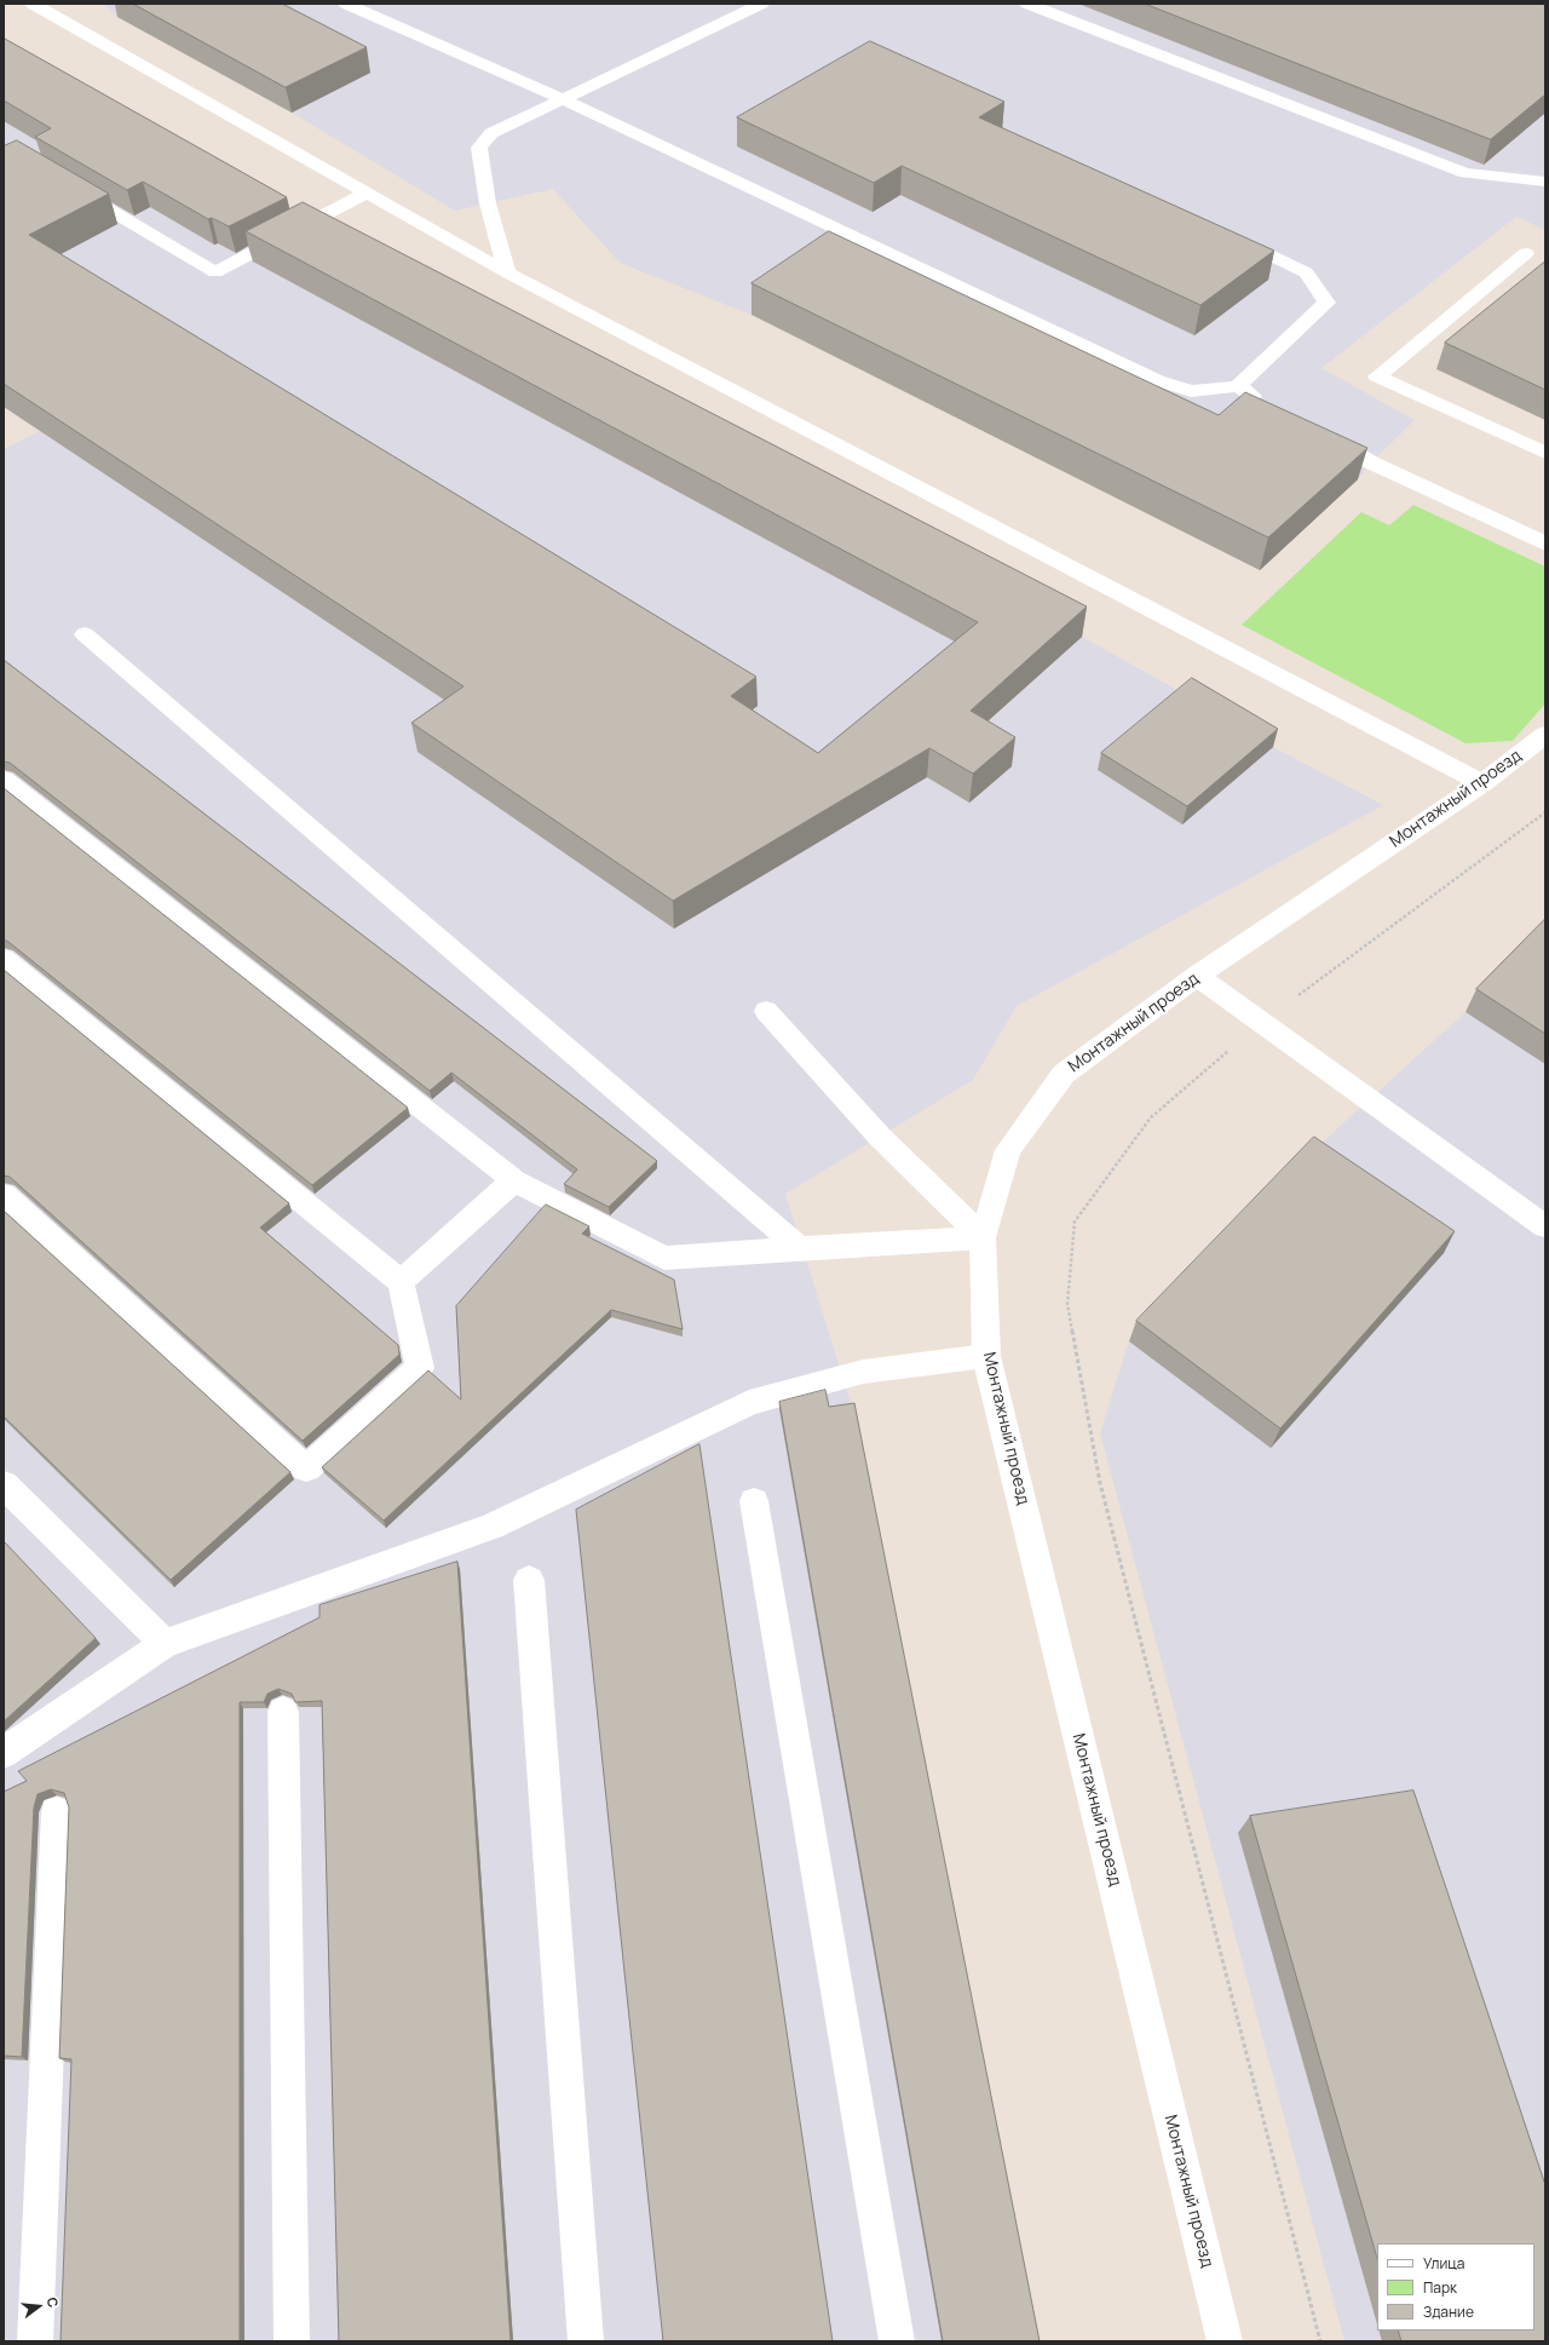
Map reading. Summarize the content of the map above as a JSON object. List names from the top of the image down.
{
  "streets": {
    "street": ["Монтажный проезд"]
  },
  "legend": ["Улица", "Парк", "Здание"],
  "north": "right"
}
